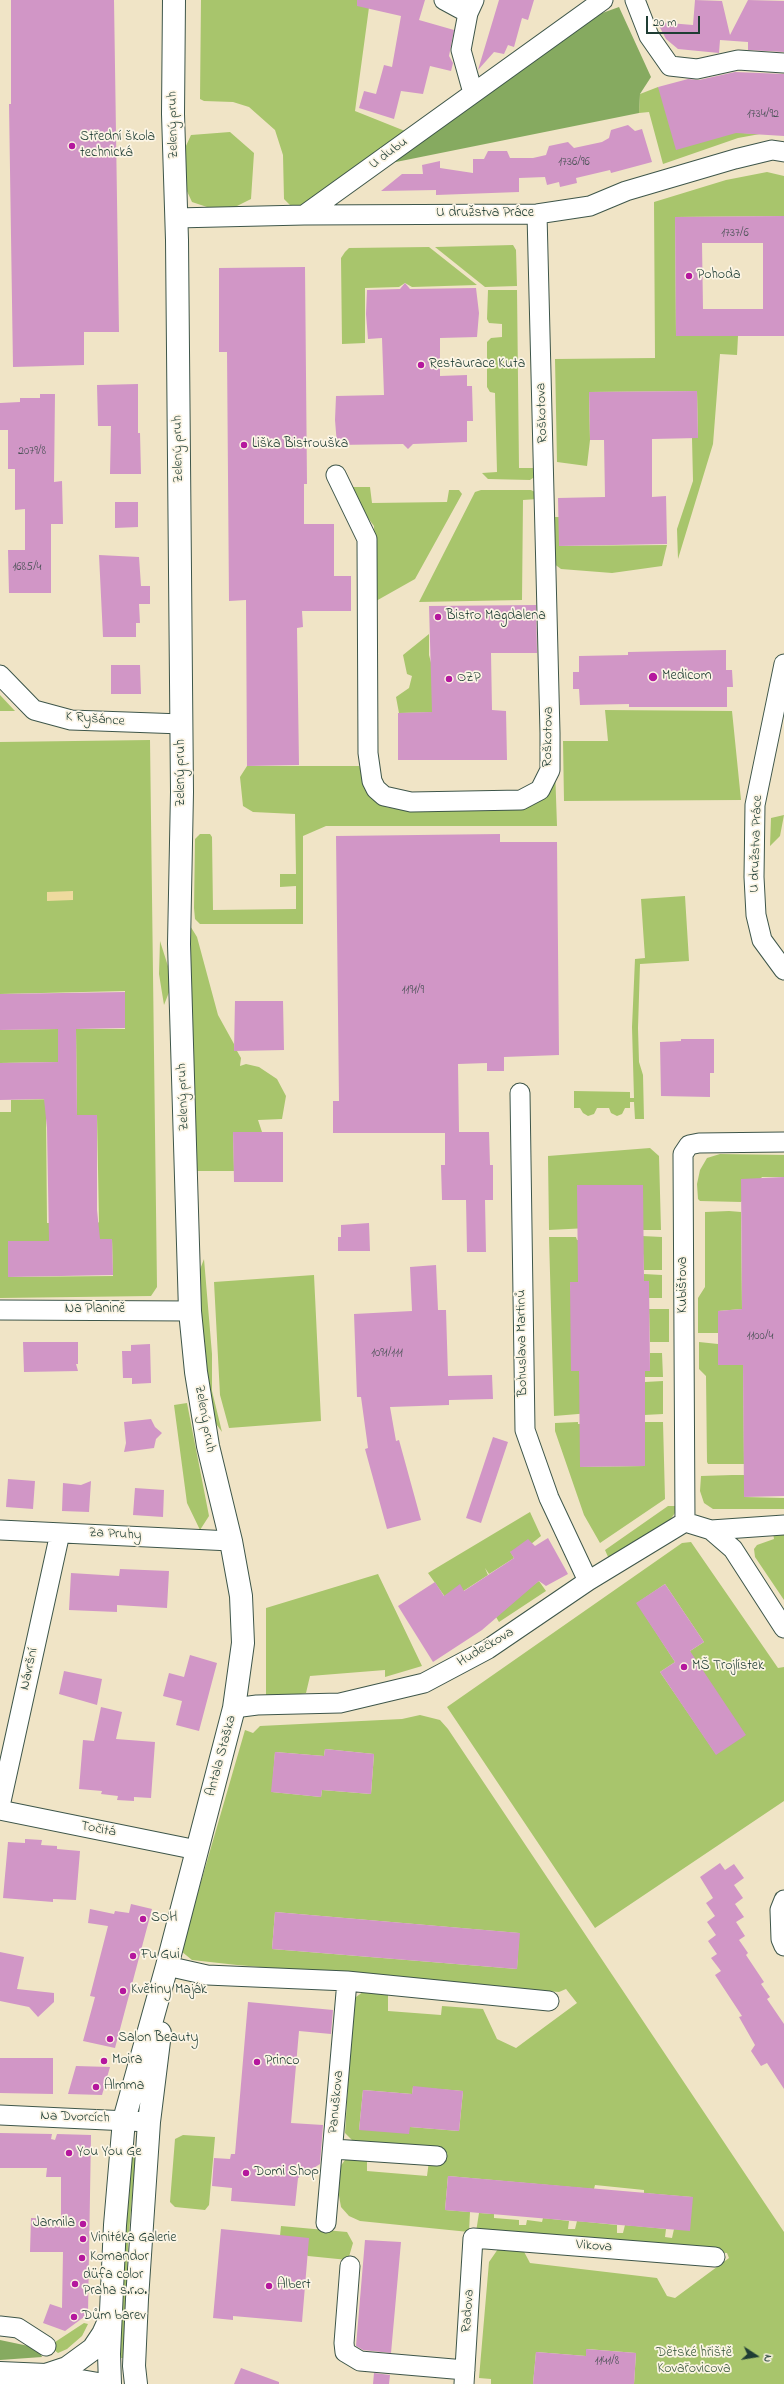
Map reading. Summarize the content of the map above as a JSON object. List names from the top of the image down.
{
  "streets": {
    "street": [
      "Zelený pruh",
      "U dubu",
      "U družstva Práce",
      "Roškotova",
      "K Ryšánce",
      "Kubištova",
      "Na Planině",
      "Bohuslava Martinů",
      "Za Pruhy",
      "Hudečkova",
      "Návršní",
      "Antala Staška",
      "Točitá",
      "Panuškova",
      "Na Dvorcích",
      "Vikova",
      "Radova"
    ]
  },
  "crossings": [
    ["Zelený pruh", "U družstva Práce"],
    ["Zelený pruh", "K Ryšánce"],
    ["Zelený pruh", "Na Planině"],
    ["Zelený pruh", "Za Pruhy"],
    ["Zelený pruh", "Antala Staška"],
    ["U dubu", "U družstva Práce"],
    ["U družstva Práce", "Roškotova"],
    ["Kubištova", "Hudečkova"],
    ["Bohuslava Martinů", "Hudečkova"],
    ["Za Pruhy", "Návršní"],
    ["Za Pruhy", "Antala Staška"],
    ["Hudečkova", "Antala Staška"],
    ["Antala Staška", "Točitá"],
    ["Antala Staška", "Na Dvorcích"],
    ["Vikova", "Radova"]
  ],
  "parks": ["Dětské hřiště Kovařovicova"],
  "places": [
    "Střední škola technická",
    "Pohoda",
    "Restaurace Kuta",
    "Liška Bistrouška",
    "Bistro Magdalena",
    "Medicom",
    "OZP",
    "MŠ Trojlístek",
    "SOH",
    "Fu Gui",
    "Květiny Maják",
    "Salon Beauty",
    "Moira",
    "Princo",
    "Almma",
    "You You Ge",
    "Domi Shop",
    "Jarmila",
    "Vinitéka Galerie",
    "Komandor",
    "düfa color Praha s.r.o.",
    "Albert",
    "Dům barev"
  ],
  "house_numbers": [
    "1734/92",
    "1736/96",
    "1737/6",
    "2079/8",
    "1685/4",
    "1191/9",
    "1100/4",
    "1091/111",
    "1141/8"
  ],
  "scale_bar": "20 m",
  "north": "right"
}
